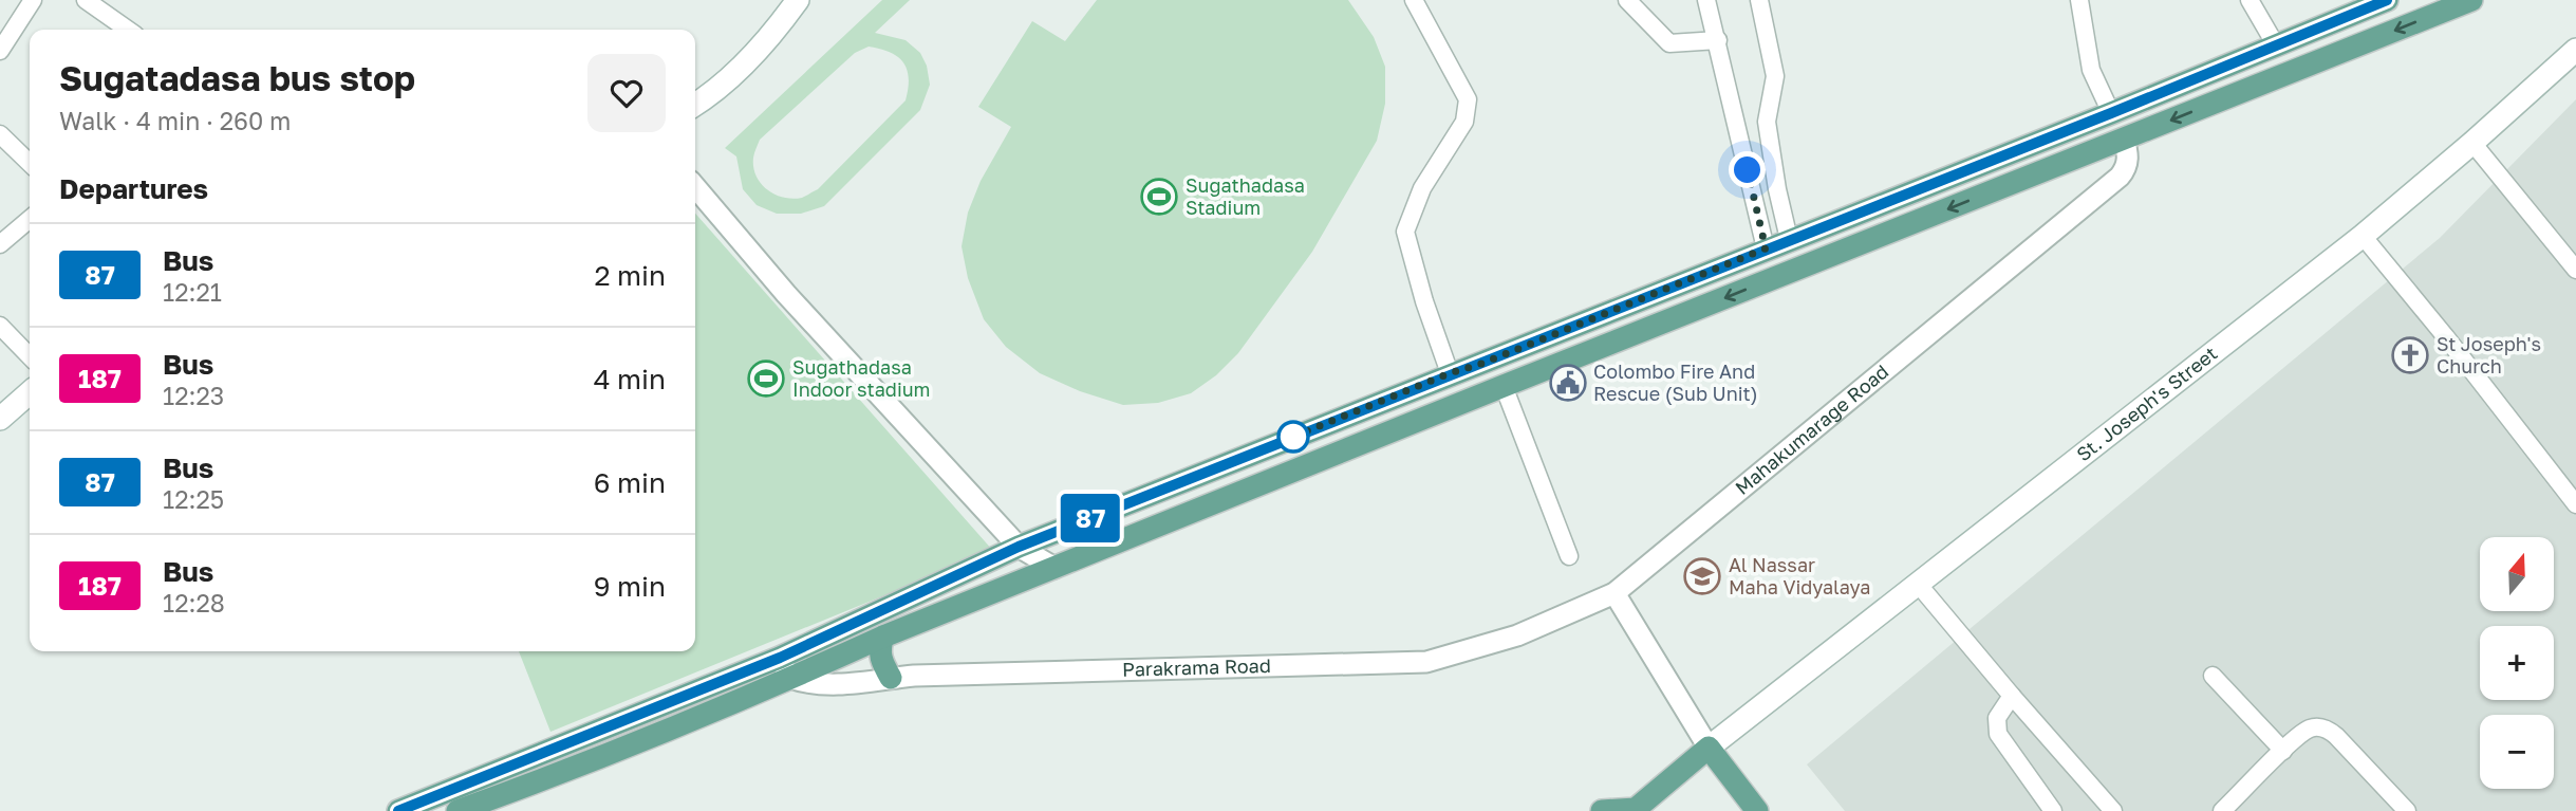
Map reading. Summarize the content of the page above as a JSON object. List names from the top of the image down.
{
  "streets": {
    "main road": ["St. Joseph's Street"],
    "street": ["Mahakumarage Road", "Parakrama Road"]
  },
  "crossings": [
    ["Mahakumarage Road", "Parakrama Road"]
  ],
  "places": {
    "sports": ["Sugathadasa Stadium", "Sugathadasa Indoor stadium"],
    "church": ["St Joseph's Church"],
    "public building": ["Colombo Fire And Rescue (Sub Unit)"],
    "school or university": ["Al Nassar Maha Vidyalaya"]
  },
  "lines": ["bus line 87"],
  "north": "top",
  "page": {
    "on_map": "87",
    "heading": [
      ["Sugatadasa bus stop", "Walk · 4 min · 260 m"],
      "Departures"
    ],
    "list": [
      {
        "mark": "87",
        "name": "Bus",
        "note": "12:21",
        "value": "2 min"
      },
      {
        "mark": "187",
        "name": "Bus",
        "note": "12:23",
        "value": "4 min"
      },
      {
        "mark": "87",
        "name": "Bus",
        "note": "12:25",
        "value": "6 min"
      },
      {
        "mark": "187",
        "name": "Bus",
        "note": "12:28",
        "value": "9 min"
      }
    ],
    "map_buttons": ["+", "−"]
  }
}
